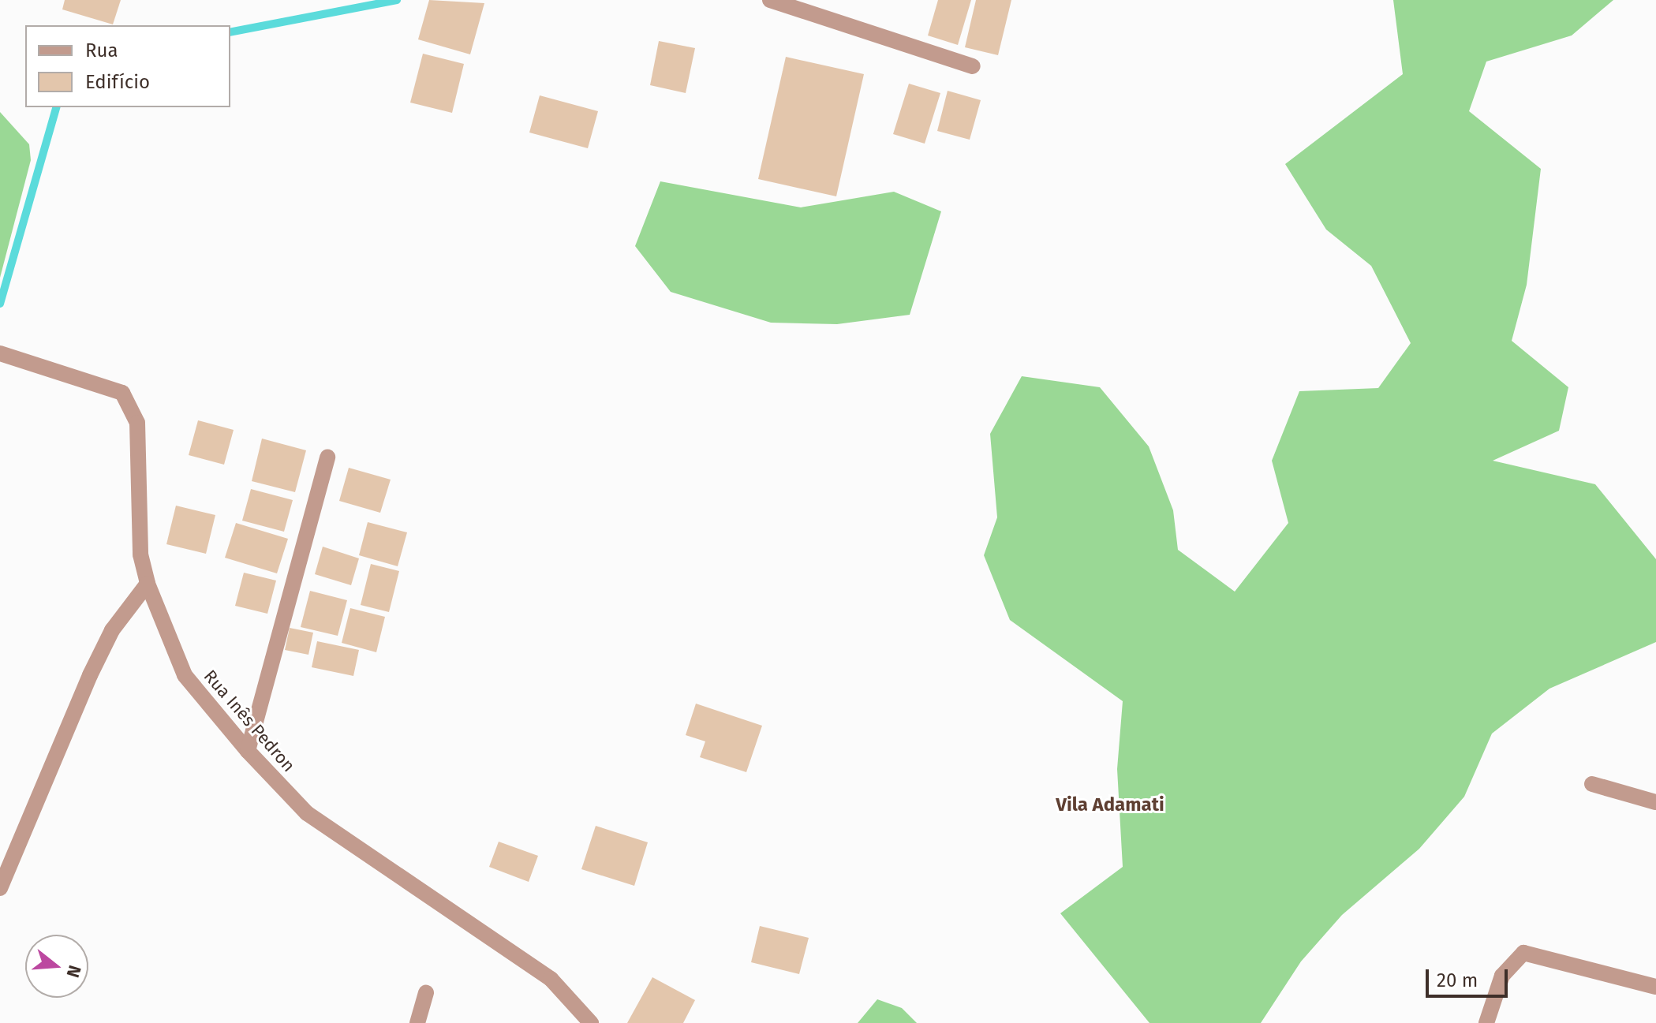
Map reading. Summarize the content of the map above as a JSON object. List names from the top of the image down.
{
  "streets": {
    "street": ["Rua Inês Pedron"]
  },
  "districts": ["Vila Adamati"],
  "legend": ["Rua", "Edifício"],
  "scale_bar": "20 m",
  "north": "right"
}
